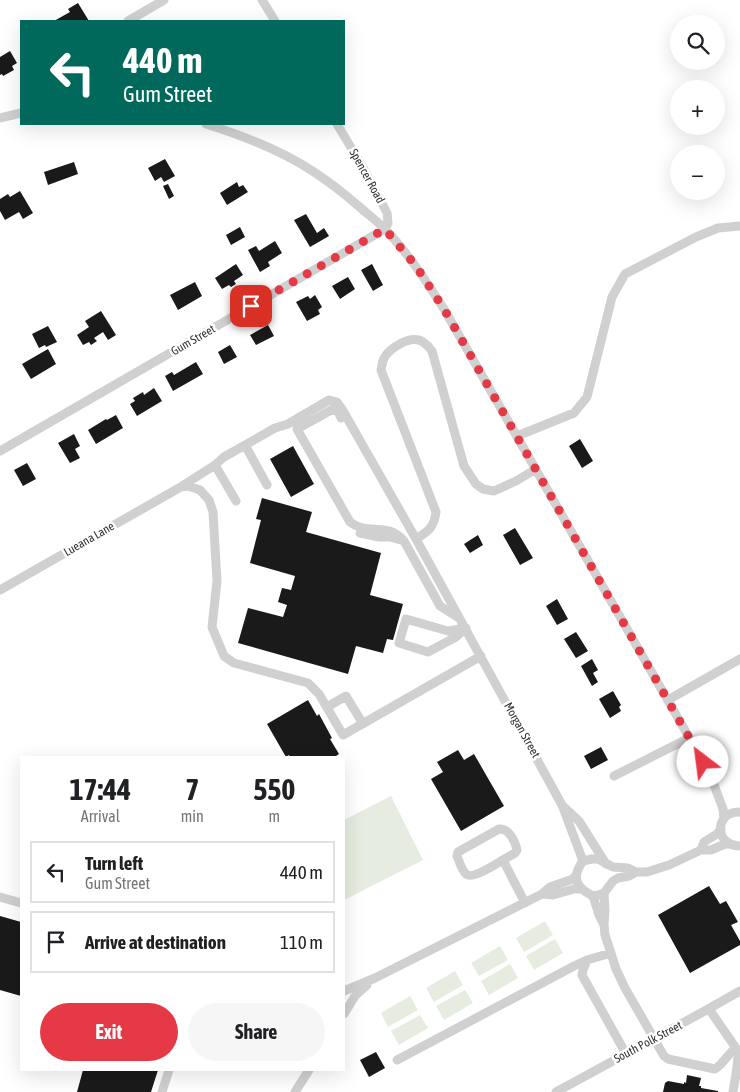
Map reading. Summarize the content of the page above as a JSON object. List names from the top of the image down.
{
  "streets": {
    "street": [
      "Spencer Road",
      "Gum Street",
      "Lueana Lane",
      "Morgan Street",
      "South Polk Street"
    ]
  },
  "crossings": [
    ["Spencer Road", "Gum Street"],
    ["Lueana Lane", "Morgan Street"]
  ],
  "page": {
    "map_buttons": ["+", "−"],
    "turn": ["440 m", "Gum Street"],
    "eta": [
      "17:44",
      "Arrival",
      "7",
      "min",
      "550",
      "m"
    ],
    "list": [
      {
        "name": "Turn left",
        "note": "Gum Street",
        "value": "440 m"
      },
      {
        "name": "Arrive at destination",
        "value": "110 m"
      }
    ],
    "buttons": ["Exit", "Share"]
  }
}
